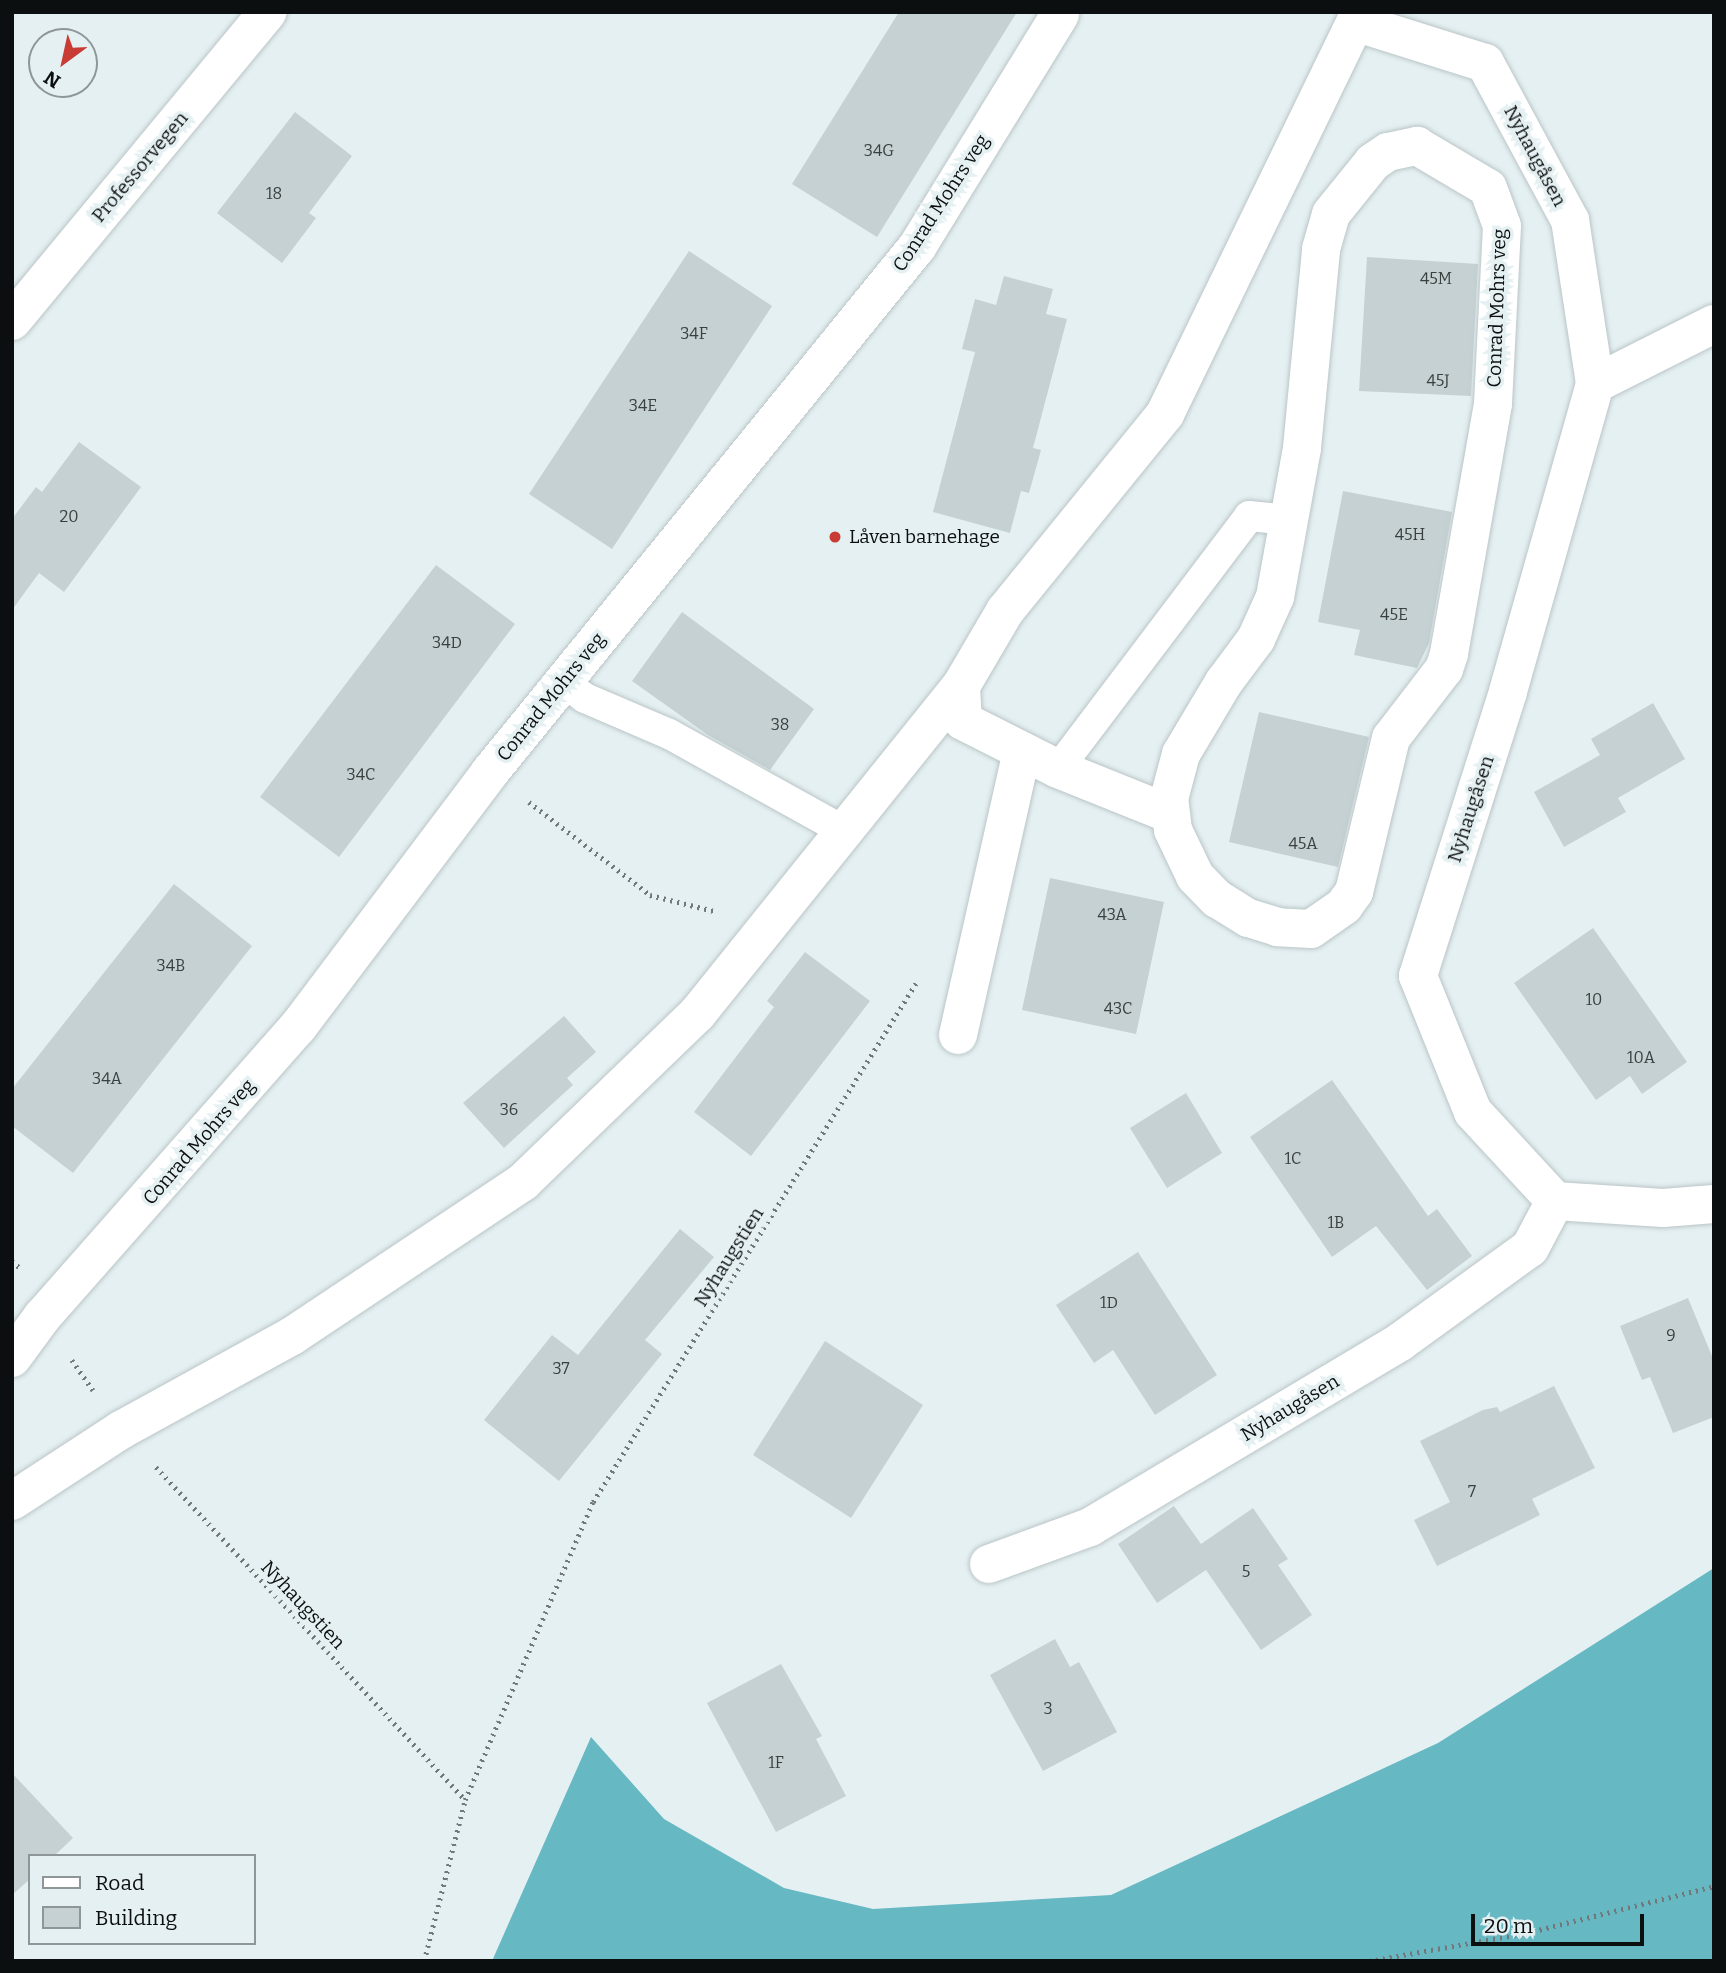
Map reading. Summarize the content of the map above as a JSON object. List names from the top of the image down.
{
  "streets": {
    "street": ["Nyhaugåsen", "Professorvegen", "Conrad Mohrs veg"],
    "path": ["Nyhaugstien"]
  },
  "places": ["Låven barnehage"],
  "house_numbers": [
    "34G",
    "18",
    "45M",
    "34F",
    "45J",
    "34E",
    "20",
    "45H",
    "45E",
    "34D",
    "38",
    "34C",
    "45A",
    "43A",
    "34B",
    "10",
    "43C",
    "10A",
    "34A",
    "36",
    "1C",
    "1B",
    "1D",
    "9",
    "37",
    "7",
    "5",
    "3",
    "1F"
  ],
  "legend": ["Road", "Building"],
  "scale_bar": "20 m",
  "north": "bottom left"
}
